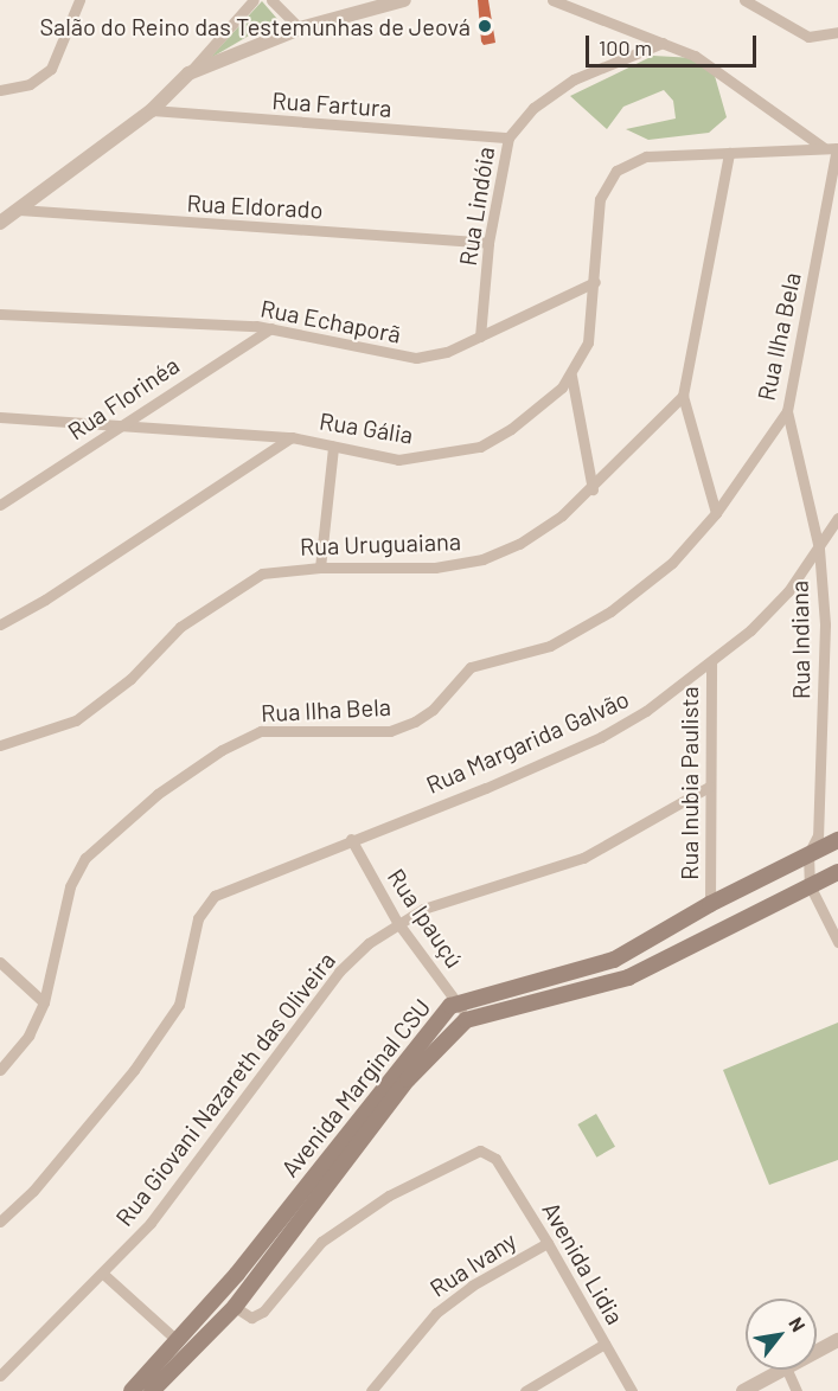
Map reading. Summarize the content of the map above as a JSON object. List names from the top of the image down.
{
  "streets": {
    "main road": ["Avenida Marginal CSU"],
    "street": [
      "Rua Fartura",
      "Rua Eldorado",
      "Rua Lindóia",
      "Rua Echaporã",
      "Rua Ilha Bela",
      "Rua Florinéa",
      "Rua Gália",
      "Rua Uruguaiana",
      "Rua Indiana",
      "Rua Margarida Galvão",
      "Rua Inubia Paulista",
      "Rua Ipauçú",
      "Rua Giovani Nazareth das Oliveira",
      "Avenida Lidia",
      "Rua Ivany"
    ]
  },
  "crossings": [
    ["Rua Fartura", "Rua Lindóia"],
    ["Rua Eldorado", "Rua Lindóia"],
    ["Rua Lindóia", "Rua Echaporã"],
    ["Rua Echaporã", "Rua Florinéa"],
    ["Rua Echaporã", "Rua Gália"],
    ["Rua Ilha Bela", "Rua Gália"],
    ["Rua Ilha Bela", "Rua Indiana"],
    ["Rua Indiana", "Rua Margarida Galvão"],
    ["Rua Indiana", "Avenida Marginal CSU"],
    ["Rua Margarida Galvão", "Rua Inubia Paulista"],
    ["Rua Margarida Galvão", "Rua Ipauçú"],
    ["Rua Inubia Paulista", "Avenida Marginal CSU"],
    ["Rua Inubia Paulista", "Rua Giovani Nazareth das Oliveira"],
    ["Rua Ipauçú", "Avenida Marginal CSU"],
    ["Rua Ipauçú", "Rua Giovani Nazareth das Oliveira"],
    ["Avenida Marginal CSU", "Avenida Lidia"],
    ["Avenida Lidia", "Rua Ivany"]
  ],
  "places": ["Salão do Reino das Testemunhas de Jeová"],
  "scale_bar": "100 m",
  "north": "top right"
}
